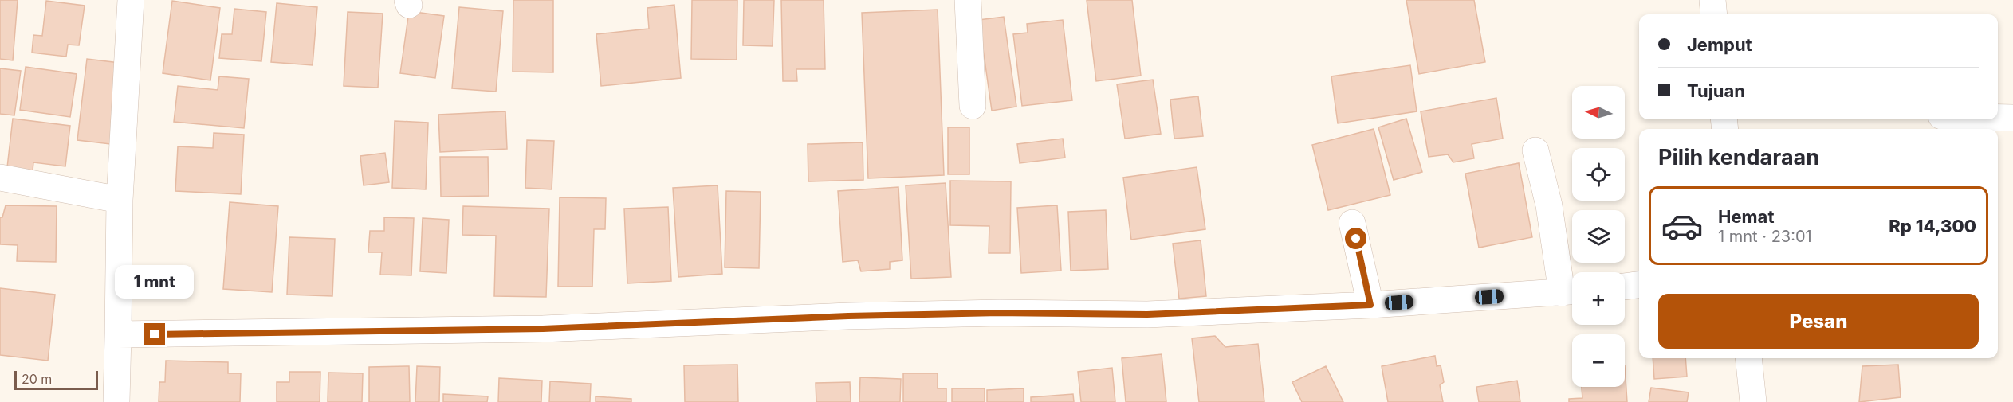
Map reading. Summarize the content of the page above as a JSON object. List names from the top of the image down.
{
  "scale_bar": "20 m",
  "north": "left",
  "page": {
    "banner": ["Jemput", "Tujuan"],
    "map_buttons": ["+", "−"],
    "heading": "Pilih kendaraan",
    "list": [
      {
        "name": "Hemat",
        "note": "1 mnt · 23:01",
        "value": "Rp 14,300"
      }
    ],
    "bubble": "1 mnt",
    "buttons": "Pesan",
    "scale": "20 m"
  }
}
